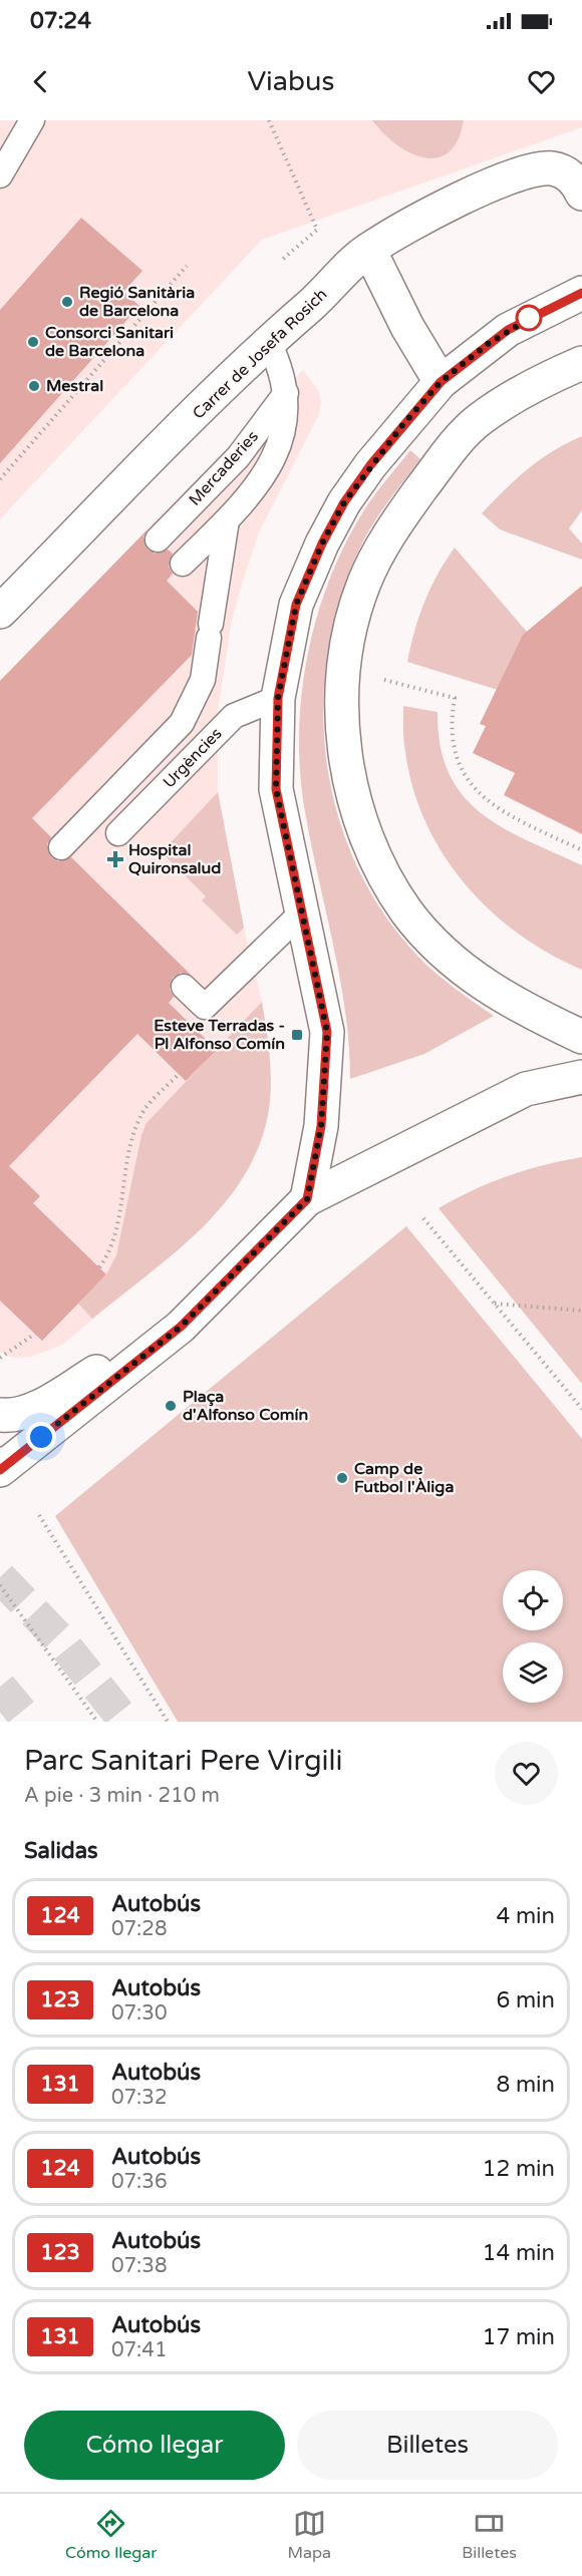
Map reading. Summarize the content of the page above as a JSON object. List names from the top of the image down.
{
  "streets": {
    "street": ["Carrer de Josefa Rosich"],
    "lane": ["Mercaderies", "Urgències"]
  },
  "places": {
    "other": [
      "Regió Sanitària de Barcelona",
      "Consorci Sanitari de Barcelona",
      "Mestral",
      "Plaça d'Alfonso Comín",
      "Camp de Futbol l'Àliga"
    ],
    "health": ["Hospital Quironsalud"],
    "transit": ["Esteve Terradas - Pl Alfonso Comín"]
  },
  "lines": ["bus line 124"],
  "page": {
    "status": "07:24",
    "header": "Viabus",
    "heading": [
      ["Parc Sanitari Pere Virgili", "A pie · 3 min · 210 m"],
      "Salidas"
    ],
    "list": [
      {
        "mark": "124",
        "name": "Autobús",
        "note": "07:28",
        "value": "4 min"
      },
      {
        "mark": "123",
        "name": "Autobús",
        "note": "07:30",
        "value": "6 min"
      },
      {
        "mark": "131",
        "name": "Autobús",
        "note": "07:32",
        "value": "8 min"
      },
      {
        "mark": "124",
        "name": "Autobús",
        "note": "07:36",
        "value": "12 min"
      },
      {
        "mark": "123",
        "name": "Autobús",
        "note": "07:38",
        "value": "14 min"
      },
      {
        "mark": "131",
        "name": "Autobús",
        "note": "07:41",
        "value": "17 min"
      }
    ],
    "buttons": ["Cómo llegar", "Billetes"],
    "tabs": ["Cómo llegar", "Mapa", "Billetes"]
  }
}
